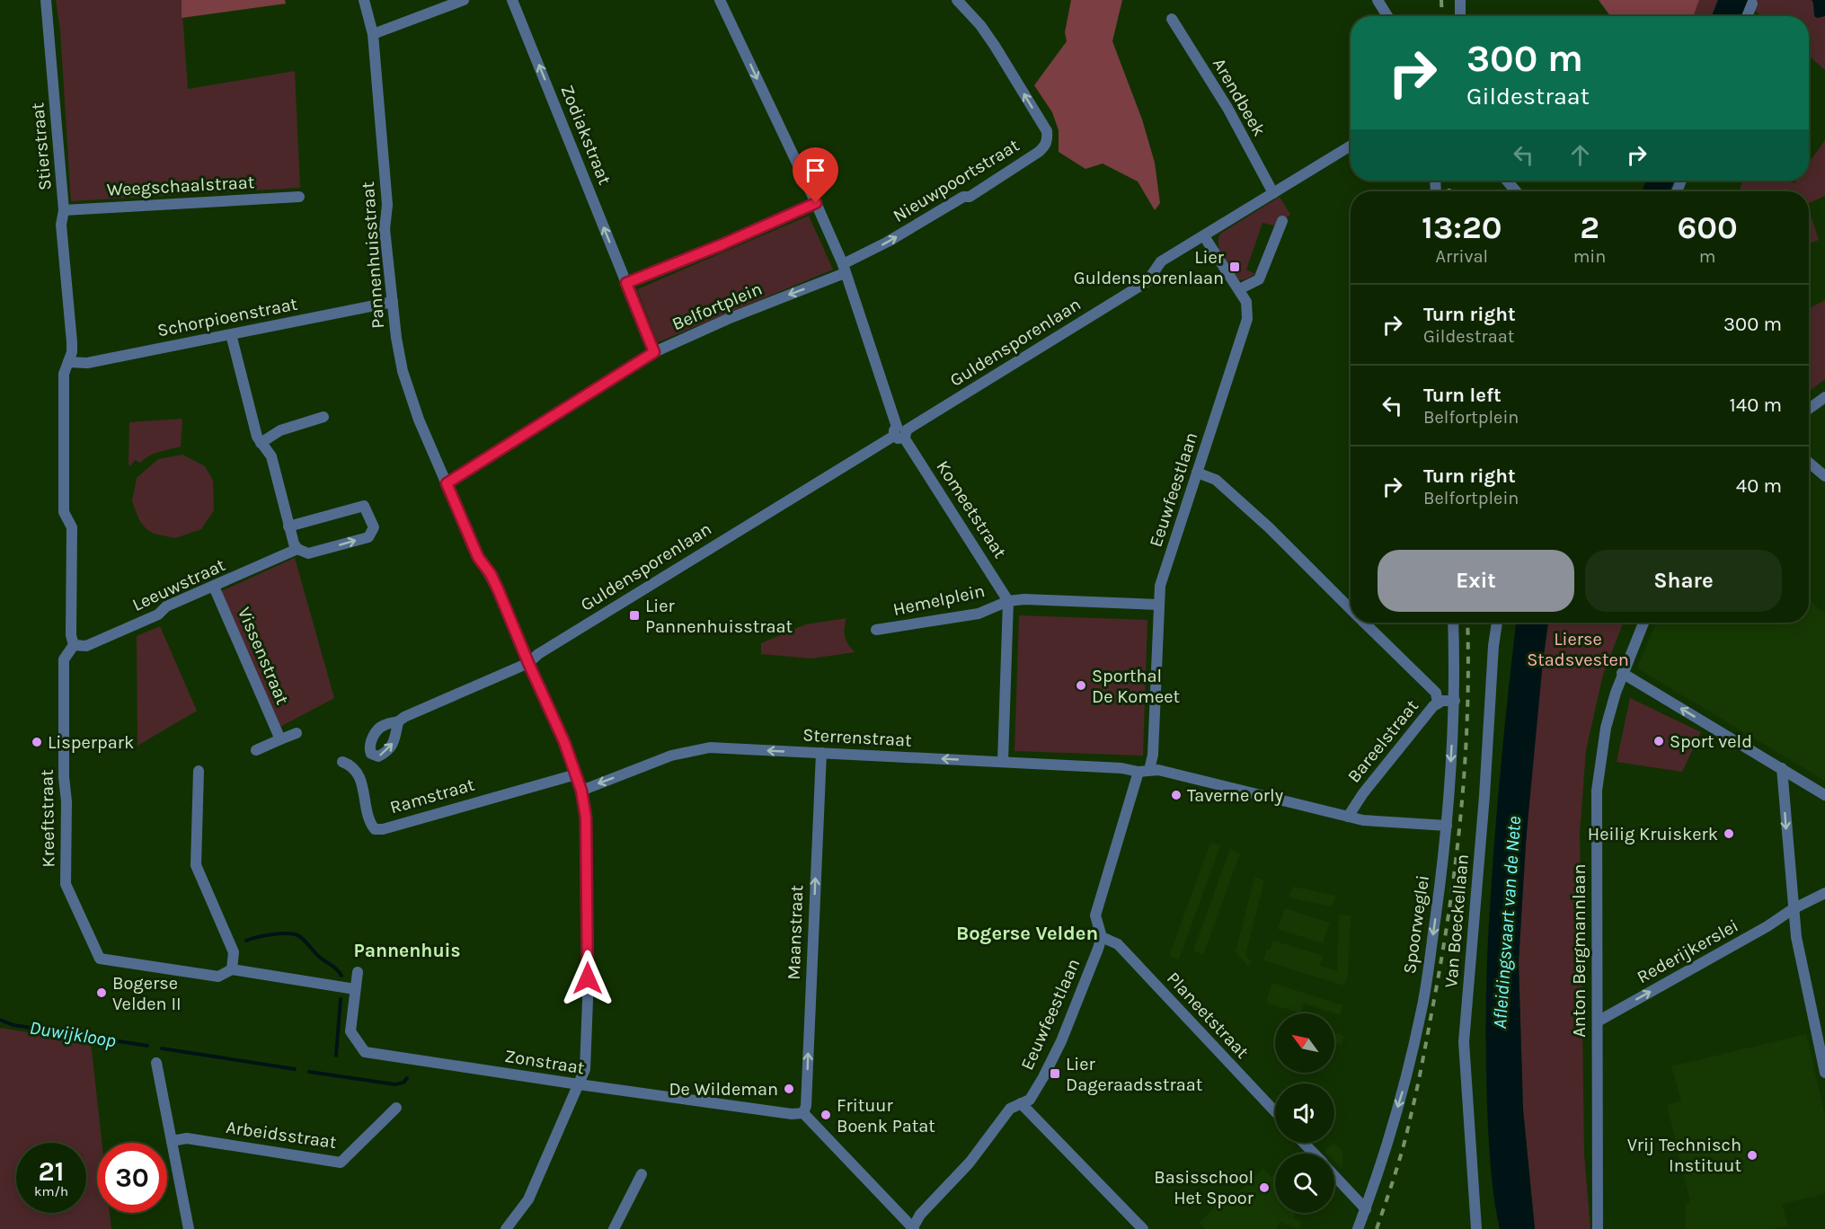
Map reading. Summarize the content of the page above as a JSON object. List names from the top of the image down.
{
  "streets": {
    "street": [
      "Arendbeek",
      "Zodiakstraat",
      "Stierstraat",
      "Nieuwpoortstraat",
      "Weegschaalstraat",
      "Pannenhuisstraat",
      "Belfortplein",
      "Schorpioenstraat",
      "Guldensporenlaan",
      "Eeuwfeestlaan",
      "Komeetstraat",
      "Leeuwstraat",
      "Hemelplein",
      "Vissenstraat",
      "Sterrenstraat",
      "Bareelstraat",
      "Ramstraat",
      "Kreeftstraat",
      "Van Boeckellaan",
      "Spoorweglei",
      "Maanstraat",
      "Anton Bergmannlaan",
      "Rederijkerslei",
      "Planeetstraat",
      "Zonstraat",
      "Arbeidsstraat"
    ]
  },
  "crossings": [
    ["Arendbeek", "Guldensporenlaan"],
    ["Stierstraat", "Weegschaalstraat"],
    ["Stierstraat", "Kreeftstraat"],
    ["Nieuwpoortstraat", "Belfortplein"],
    ["Nieuwpoortstraat", "Komeetstraat"],
    ["Pannenhuisstraat", "Belfortplein"],
    ["Pannenhuisstraat", "Schorpioenstraat"],
    ["Pannenhuisstraat", "Guldensporenlaan"],
    ["Pannenhuisstraat", "Sterrenstraat"],
    ["Pannenhuisstraat", "Ramstraat"],
    ["Pannenhuisstraat", "Zonstraat"],
    ["Belfortplein", "Komeetstraat"],
    ["Schorpioenstraat", "Kreeftstraat"],
    ["Guldensporenlaan", "Eeuwfeestlaan"],
    ["Guldensporenlaan", "Komeetstraat"],
    ["Eeuwfeestlaan", "Sterrenstraat"],
    ["Eeuwfeestlaan", "Planeetstraat"],
    ["Komeetstraat", "Hemelplein"],
    ["Leeuwstraat", "Vissenstraat"],
    ["Leeuwstraat", "Kreeftstraat"],
    ["Sterrenstraat", "Maanstraat"],
    ["Bareelstraat", "Spoorweglei"],
    ["Kreeftstraat", "Zonstraat"],
    ["Maanstraat", "Zonstraat"],
    ["Anton Bergmannlaan", "Rederijkerslei"]
  ],
  "one_way": [
    "Zodiakstraat",
    "Sterrenstraat",
    "Spoorweglei",
    "Maanstraat",
    "Rederijkerslei"
  ],
  "districts": ["Bogerse Velden", "Pannenhuis"],
  "water": ["Afleidingsvaart van de Nete", "Duwijkloop"],
  "parks": ["Lierse Stadsvesten"],
  "places": {
    "transit": ["Lier Guldensporenlaan", "Lier Pannenhuisstraat", "Lier Dageraadsstraat"],
    "other": [
      "Sporthal De Komeet",
      "Sport veld",
      "Lisperpark",
      "Taverne orly",
      "Heilig Kruiskerk",
      "Bogerse Velden II",
      "De Wildeman",
      "Frituur Boenk Patat",
      "Vrij Technisch Instituut",
      "Basisschool Het Spoor"
    ]
  },
  "north": "top left",
  "page": {
    "turn": ["300 m", "Gildestraat"],
    "eta": [
      "13:20",
      "Arrival",
      "2",
      "min",
      "600",
      "m"
    ],
    "list": [
      {
        "name": "Turn right",
        "note": "Gildestraat",
        "value": "300 m"
      },
      {
        "name": "Turn left",
        "note": "Belfortplein",
        "value": "140 m"
      },
      {
        "name": "Turn right",
        "note": "Belfortplein",
        "value": "40 m"
      }
    ],
    "buttons": ["Exit", "Share"],
    "speed": "21 km/h",
    "limit": "30"
  }
}
